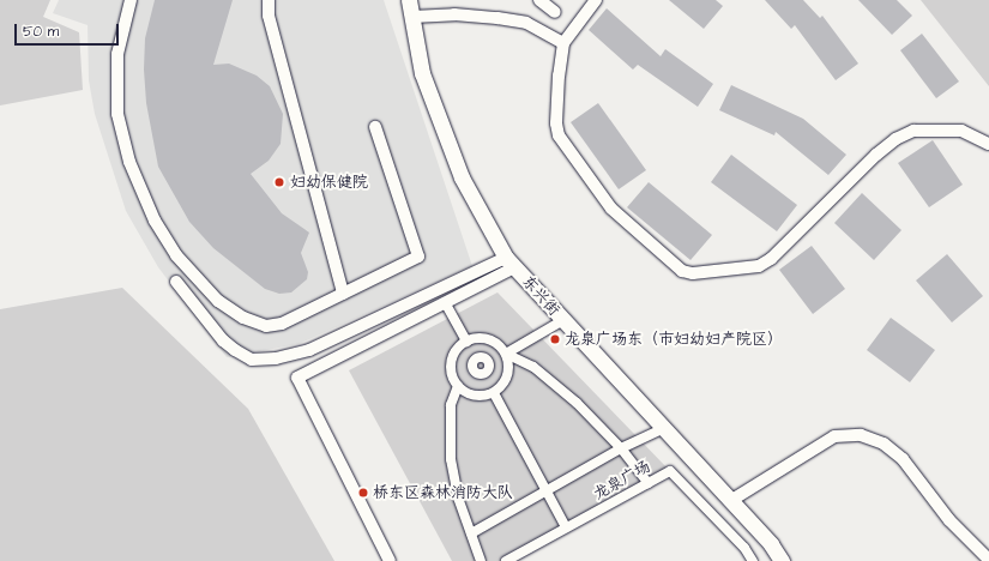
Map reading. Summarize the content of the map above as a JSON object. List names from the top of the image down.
{
  "streets": {
    "street": ["东兴街", "龙泉广场"]
  },
  "places": ["妇幼保健院", "龙泉广场东（市妇幼妇产院区）", "桥东区森林消防大队"],
  "scale_bar": "50 m"
}
